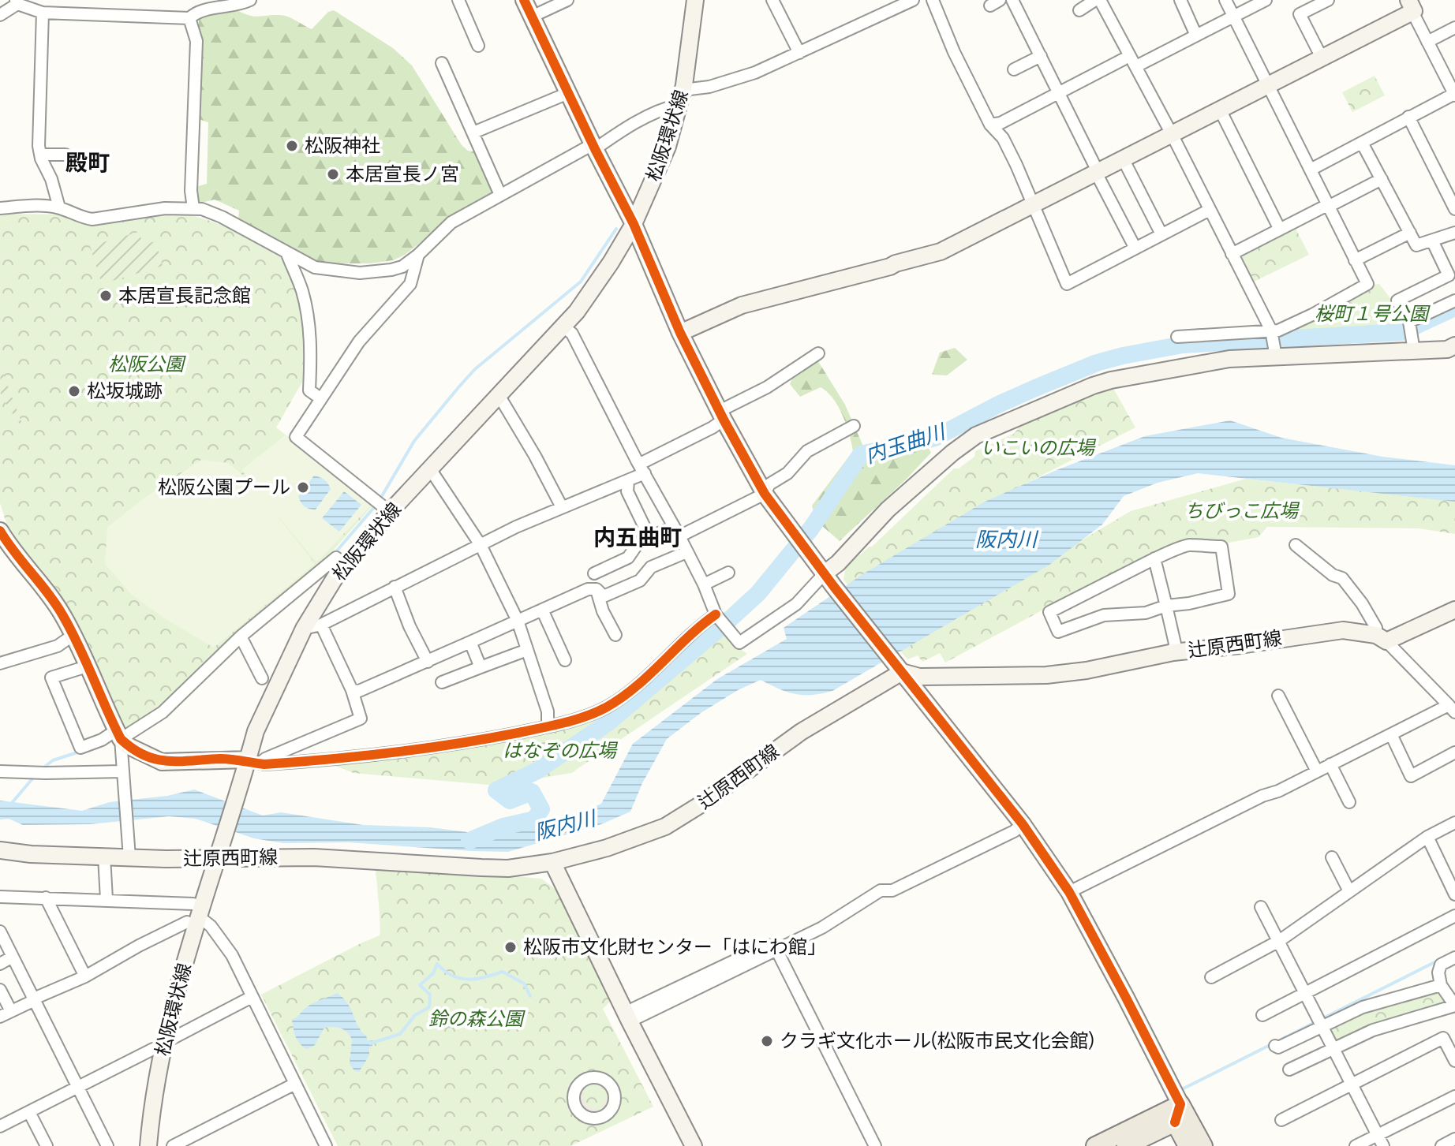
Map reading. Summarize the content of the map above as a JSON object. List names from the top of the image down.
{
  "streets": {
    "street": ["松阪環状線", "辻原西町線"]
  },
  "crossings": [
    ["松阪環状線", "辻原西町線"]
  ],
  "districts": ["殿町", "内五曲町"],
  "water": ["内玉曲川", "阪内川"],
  "parks": [
    "桜町１号公園",
    "松阪公園",
    "いこいの広場",
    "ちびっこ広場",
    "はなぞの広場",
    "鈴の森公園"
  ],
  "places": [
    "松阪神社",
    "本居宣長ノ宮",
    "本居宣長記念館",
    "松坂城跡",
    "松阪公園プール",
    "松阪市文化財センター「はにわ館」",
    "クラギ文化ホール(松阪市民文化会館)"
  ]
}
